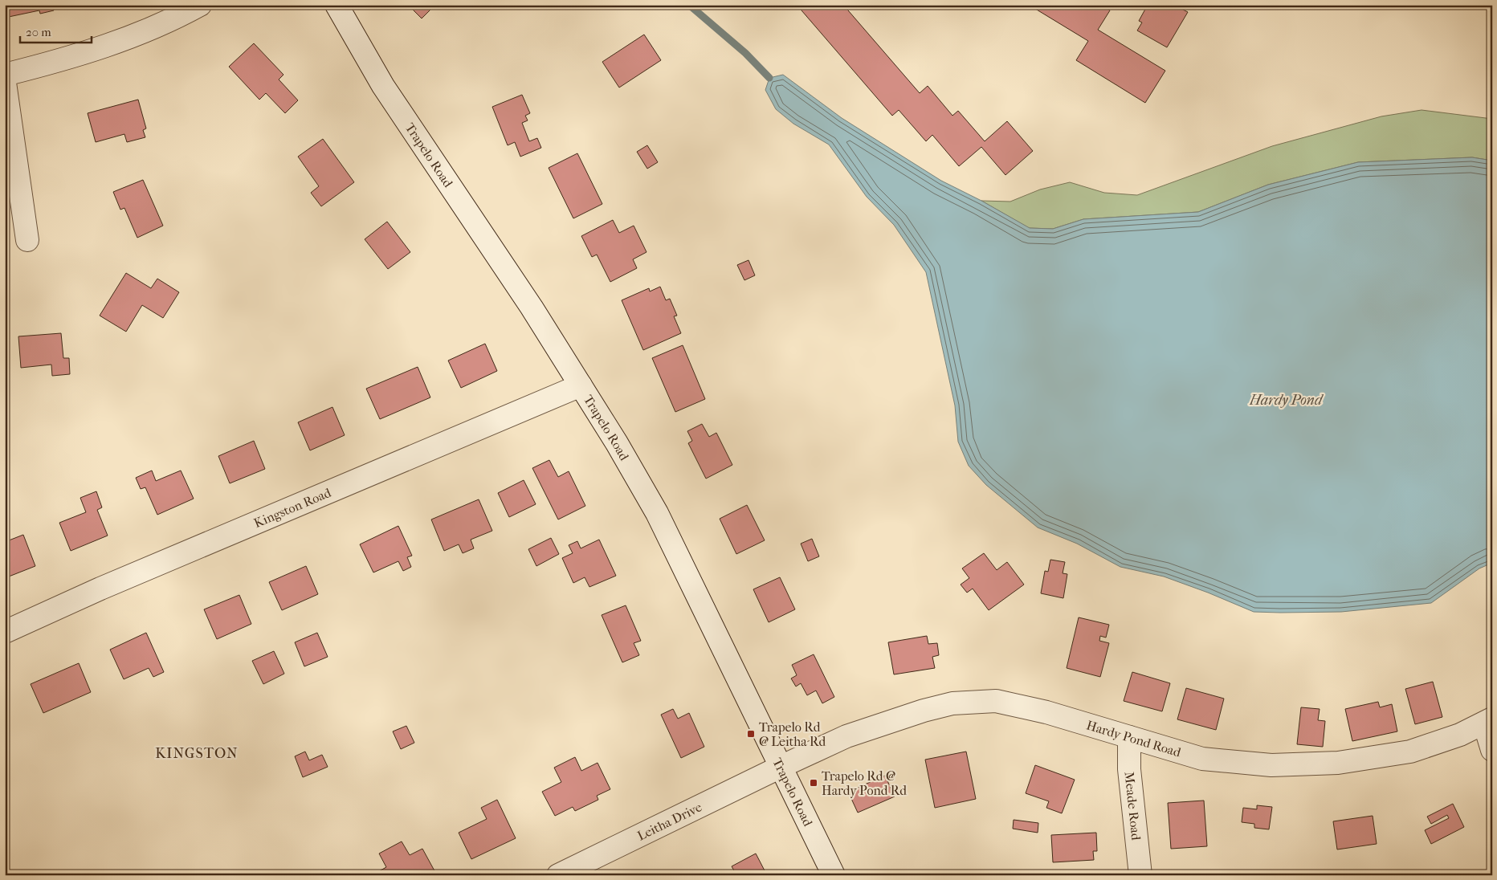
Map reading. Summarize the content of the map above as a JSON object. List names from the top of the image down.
{
  "streets": {
    "street": [
      "Trapelo Road",
      "Kingston Road",
      "Hardy Pond Road",
      "Meade Road",
      "Leitha Drive"
    ]
  },
  "crossings": [
    ["Trapelo Road", "Kingston Road"],
    ["Trapelo Road", "Hardy Pond Road"],
    ["Trapelo Road", "Leitha Drive"],
    ["Hardy Pond Road", "Meade Road"],
    ["Hardy Pond Road", "Leitha Drive"]
  ],
  "districts": ["KINGSTON"],
  "water": ["Hardy Pond"],
  "places": {
    "transit": ["Trapelo Rd @ Leitha Rd", "Trapelo Rd @ Hardy Pond Rd"]
  },
  "scale_bar": "20 m"
}
